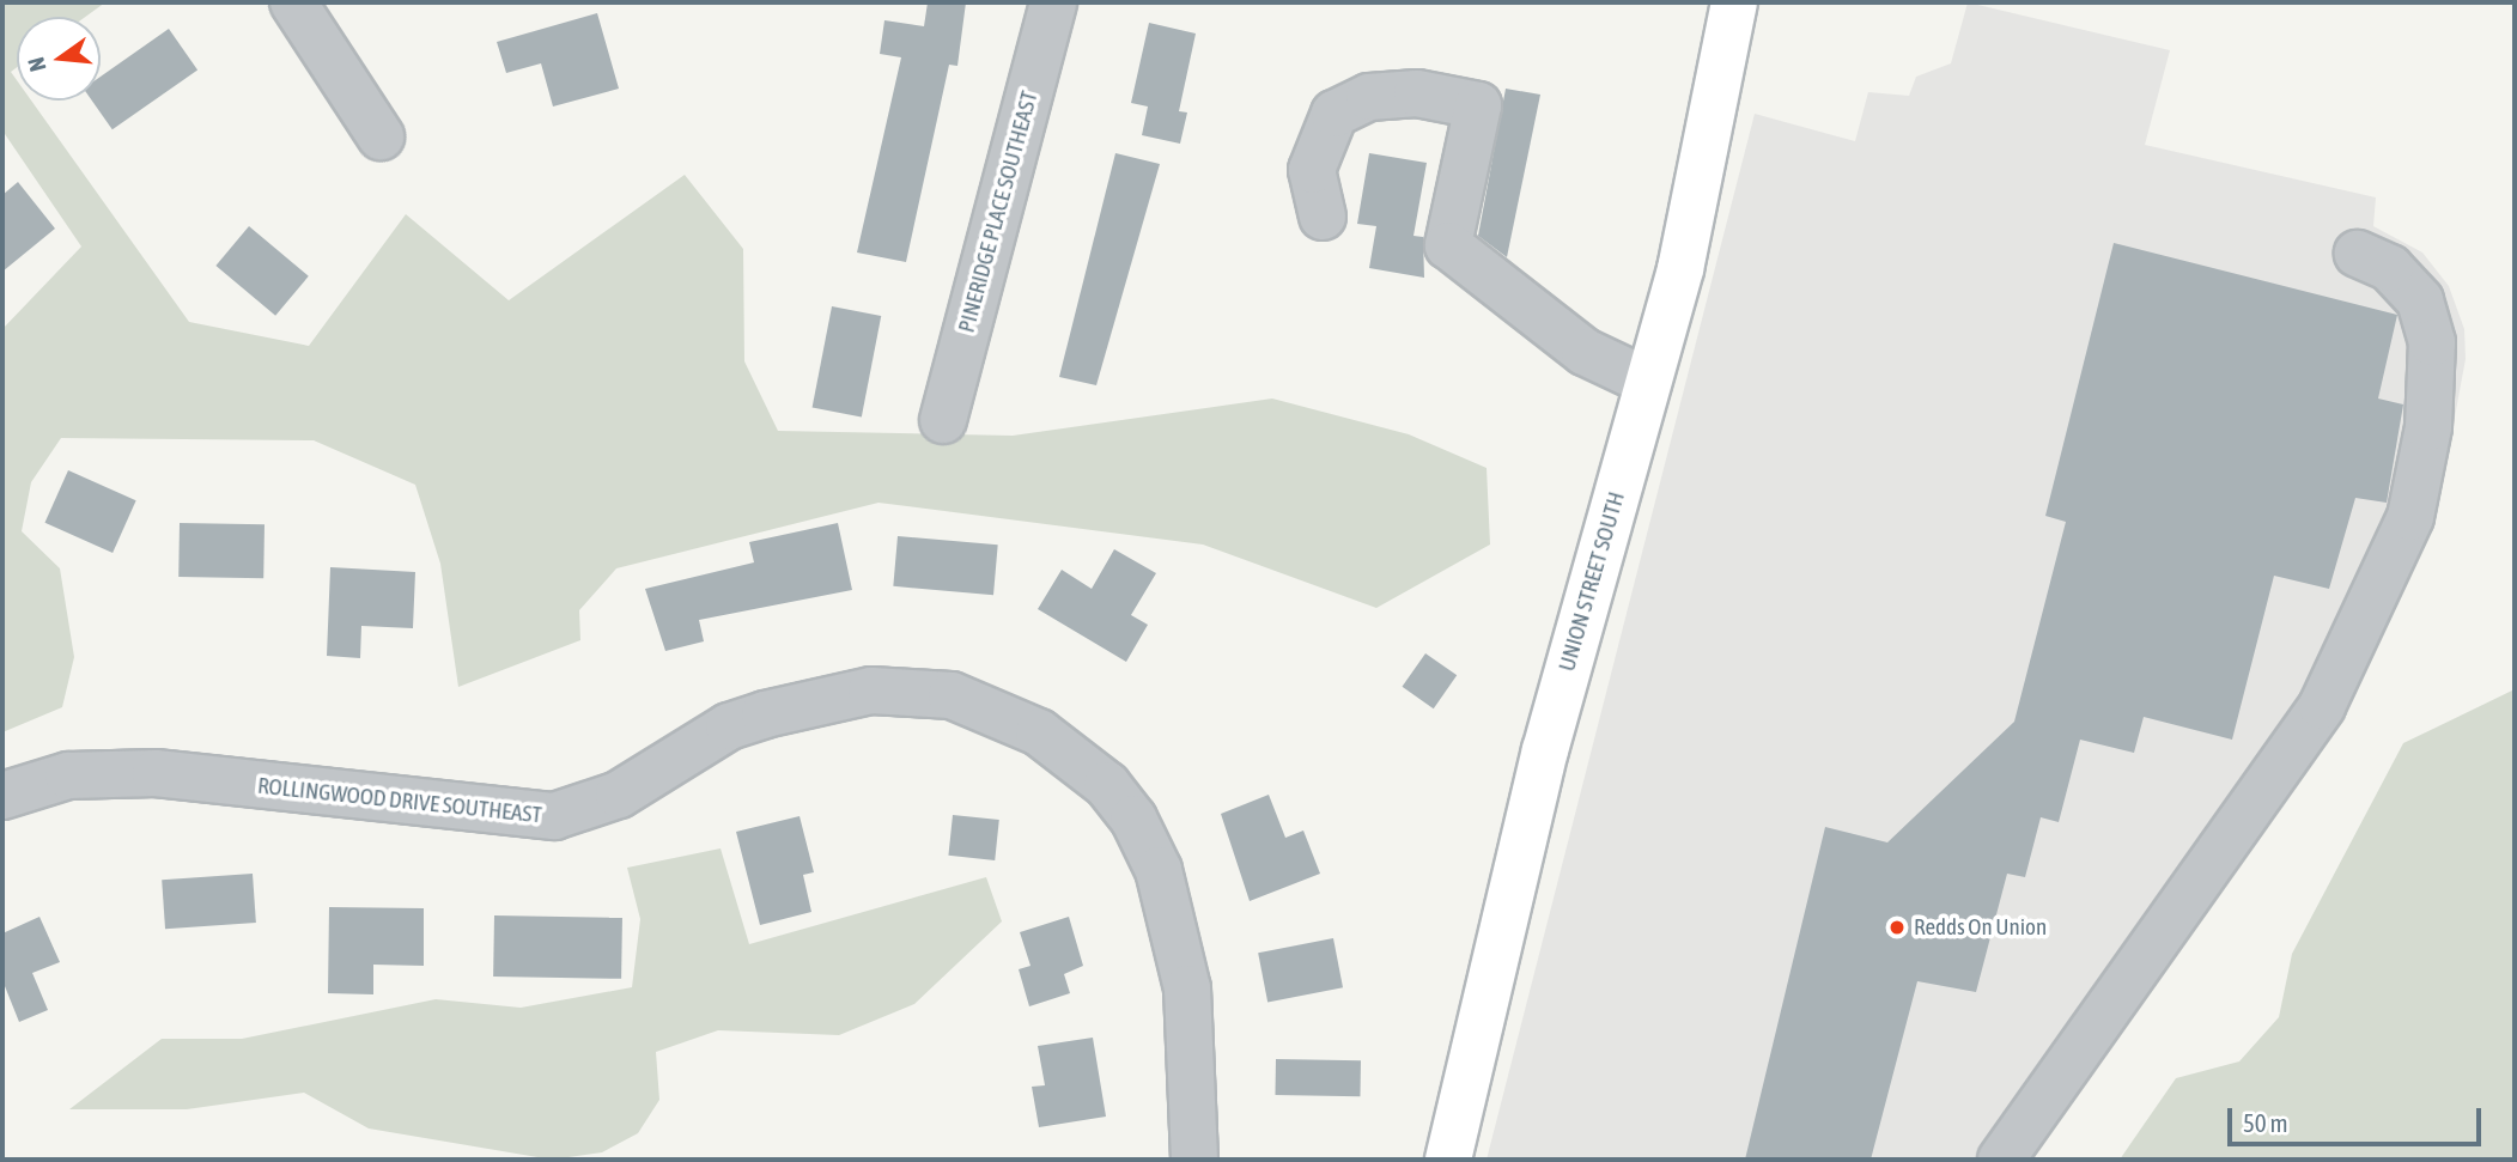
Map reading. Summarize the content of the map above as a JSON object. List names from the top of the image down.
{
  "streets": {
    "main road": ["UNION STREET SOUTH"],
    "street": ["PINERIDGE PLACE SOUTHEAST", "ROLLINGWOOD DRIVE SOUTHEAST"]
  },
  "places": ["Redds On Union"],
  "scale_bar": "50 m",
  "north": "left"
}
